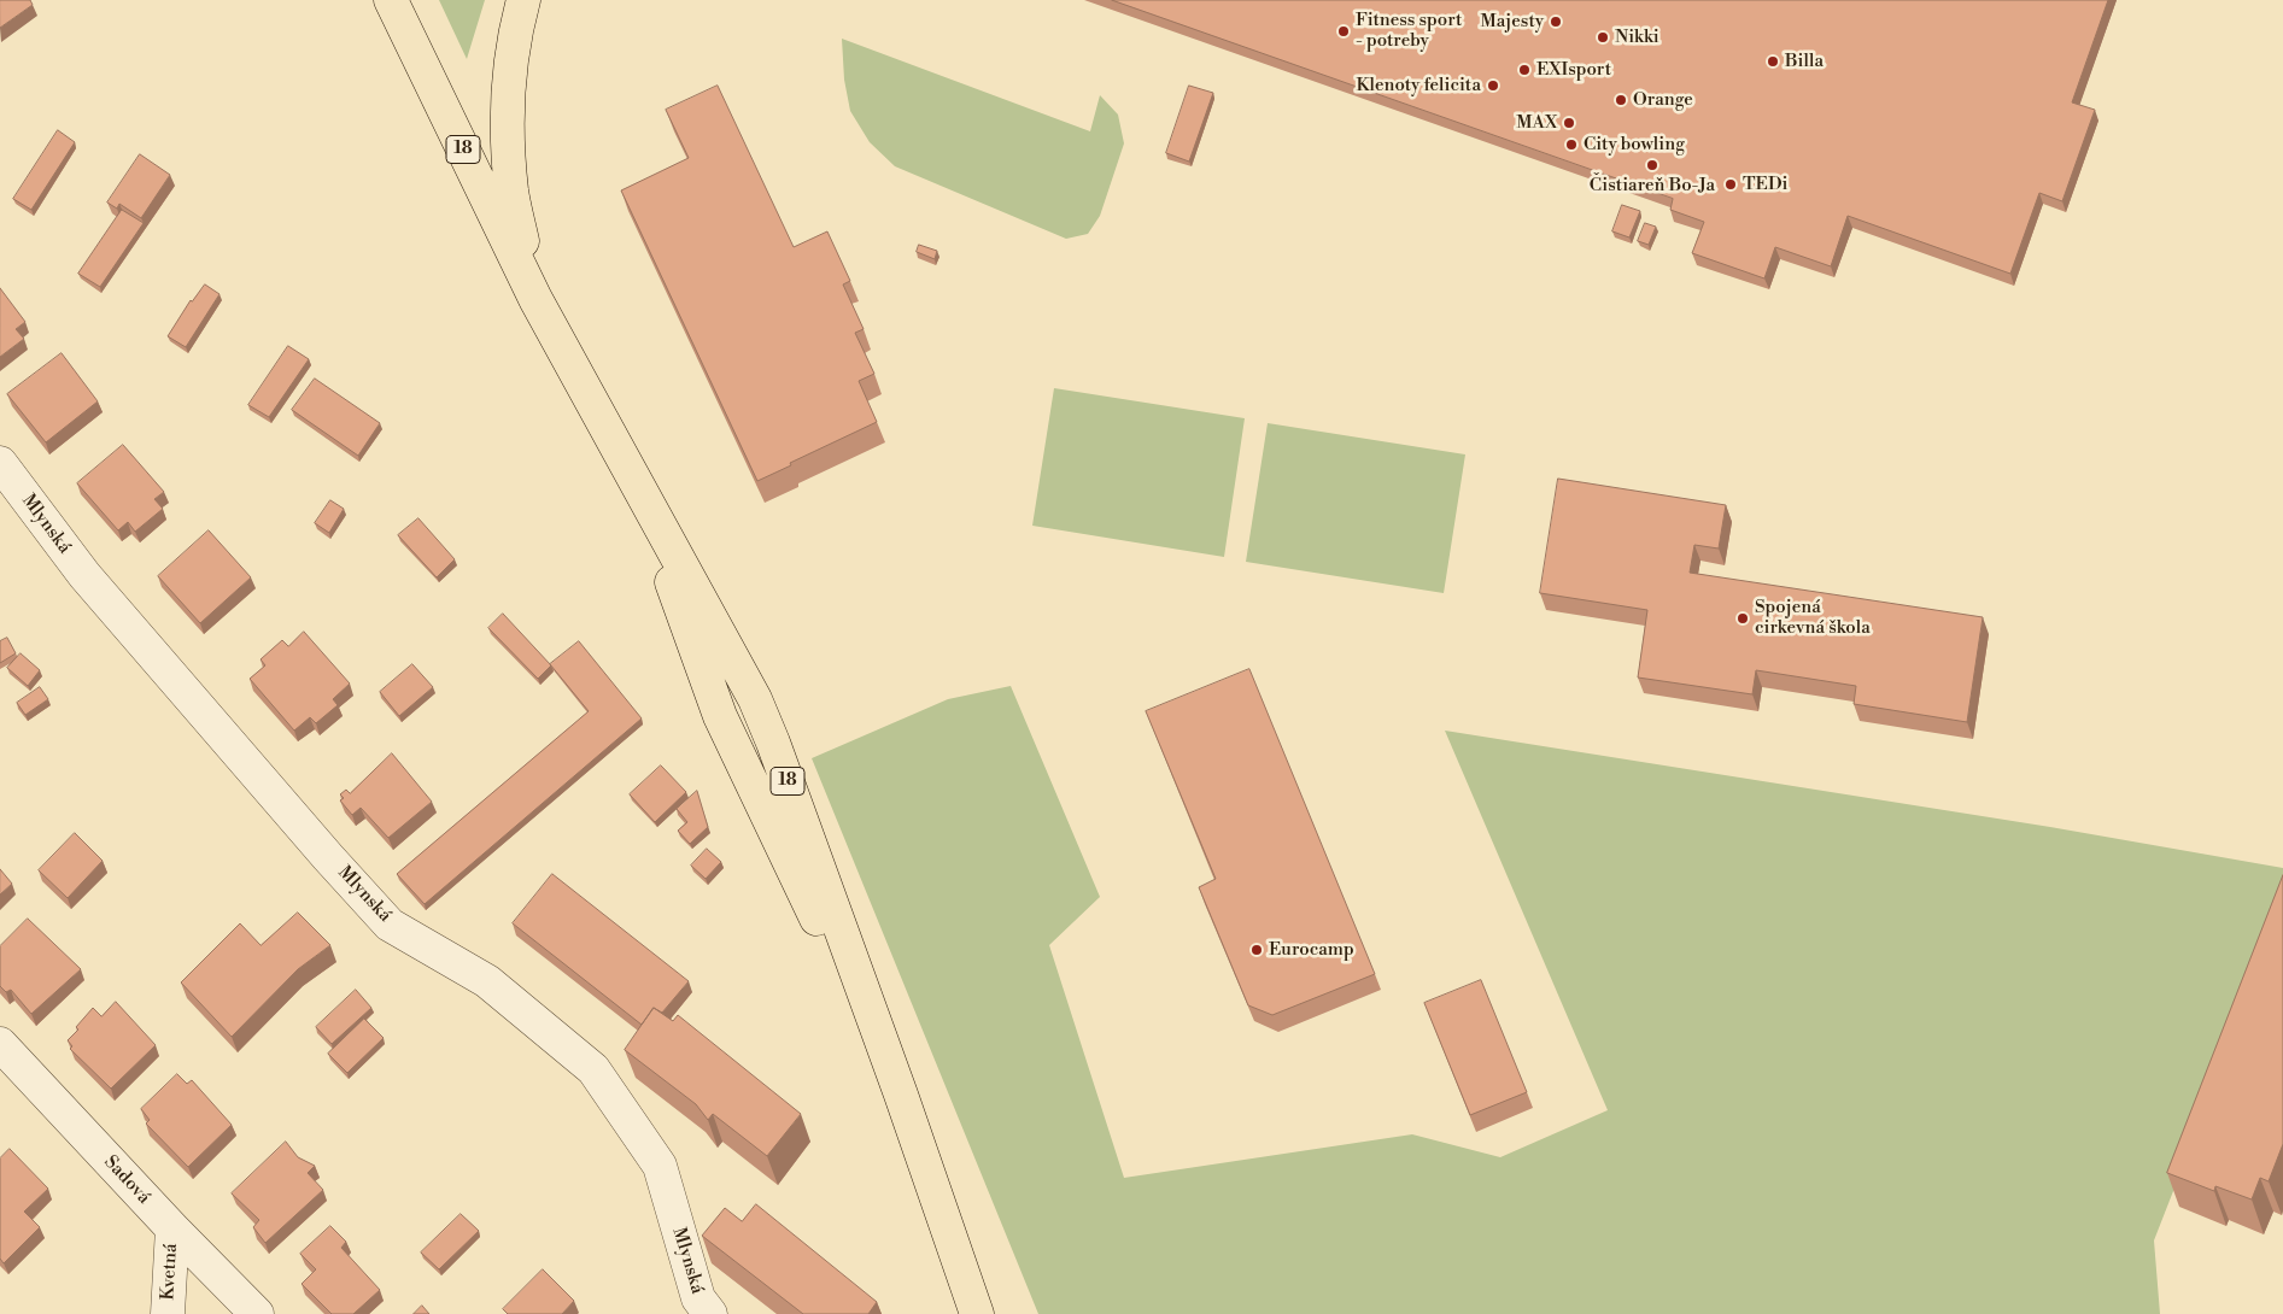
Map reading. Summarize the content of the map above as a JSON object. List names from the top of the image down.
{
  "streets": {
    "main road": ["18"],
    "street": ["Mlynská", "Sadová", "Kvetná"]
  },
  "crossings": [
    ["Sadová", "Kvetná"]
  ],
  "places": [
    "Majesty",
    "Fitness sport - potreby",
    "Nikki",
    "Billa",
    "EXIsport",
    "Klenoty felicita",
    "Orange",
    "MAX",
    "City bowling",
    "Čistiareň Bo-Ja",
    "TEDi",
    "Spojená cirkevná škola",
    "Eurocamp"
  ]
}
